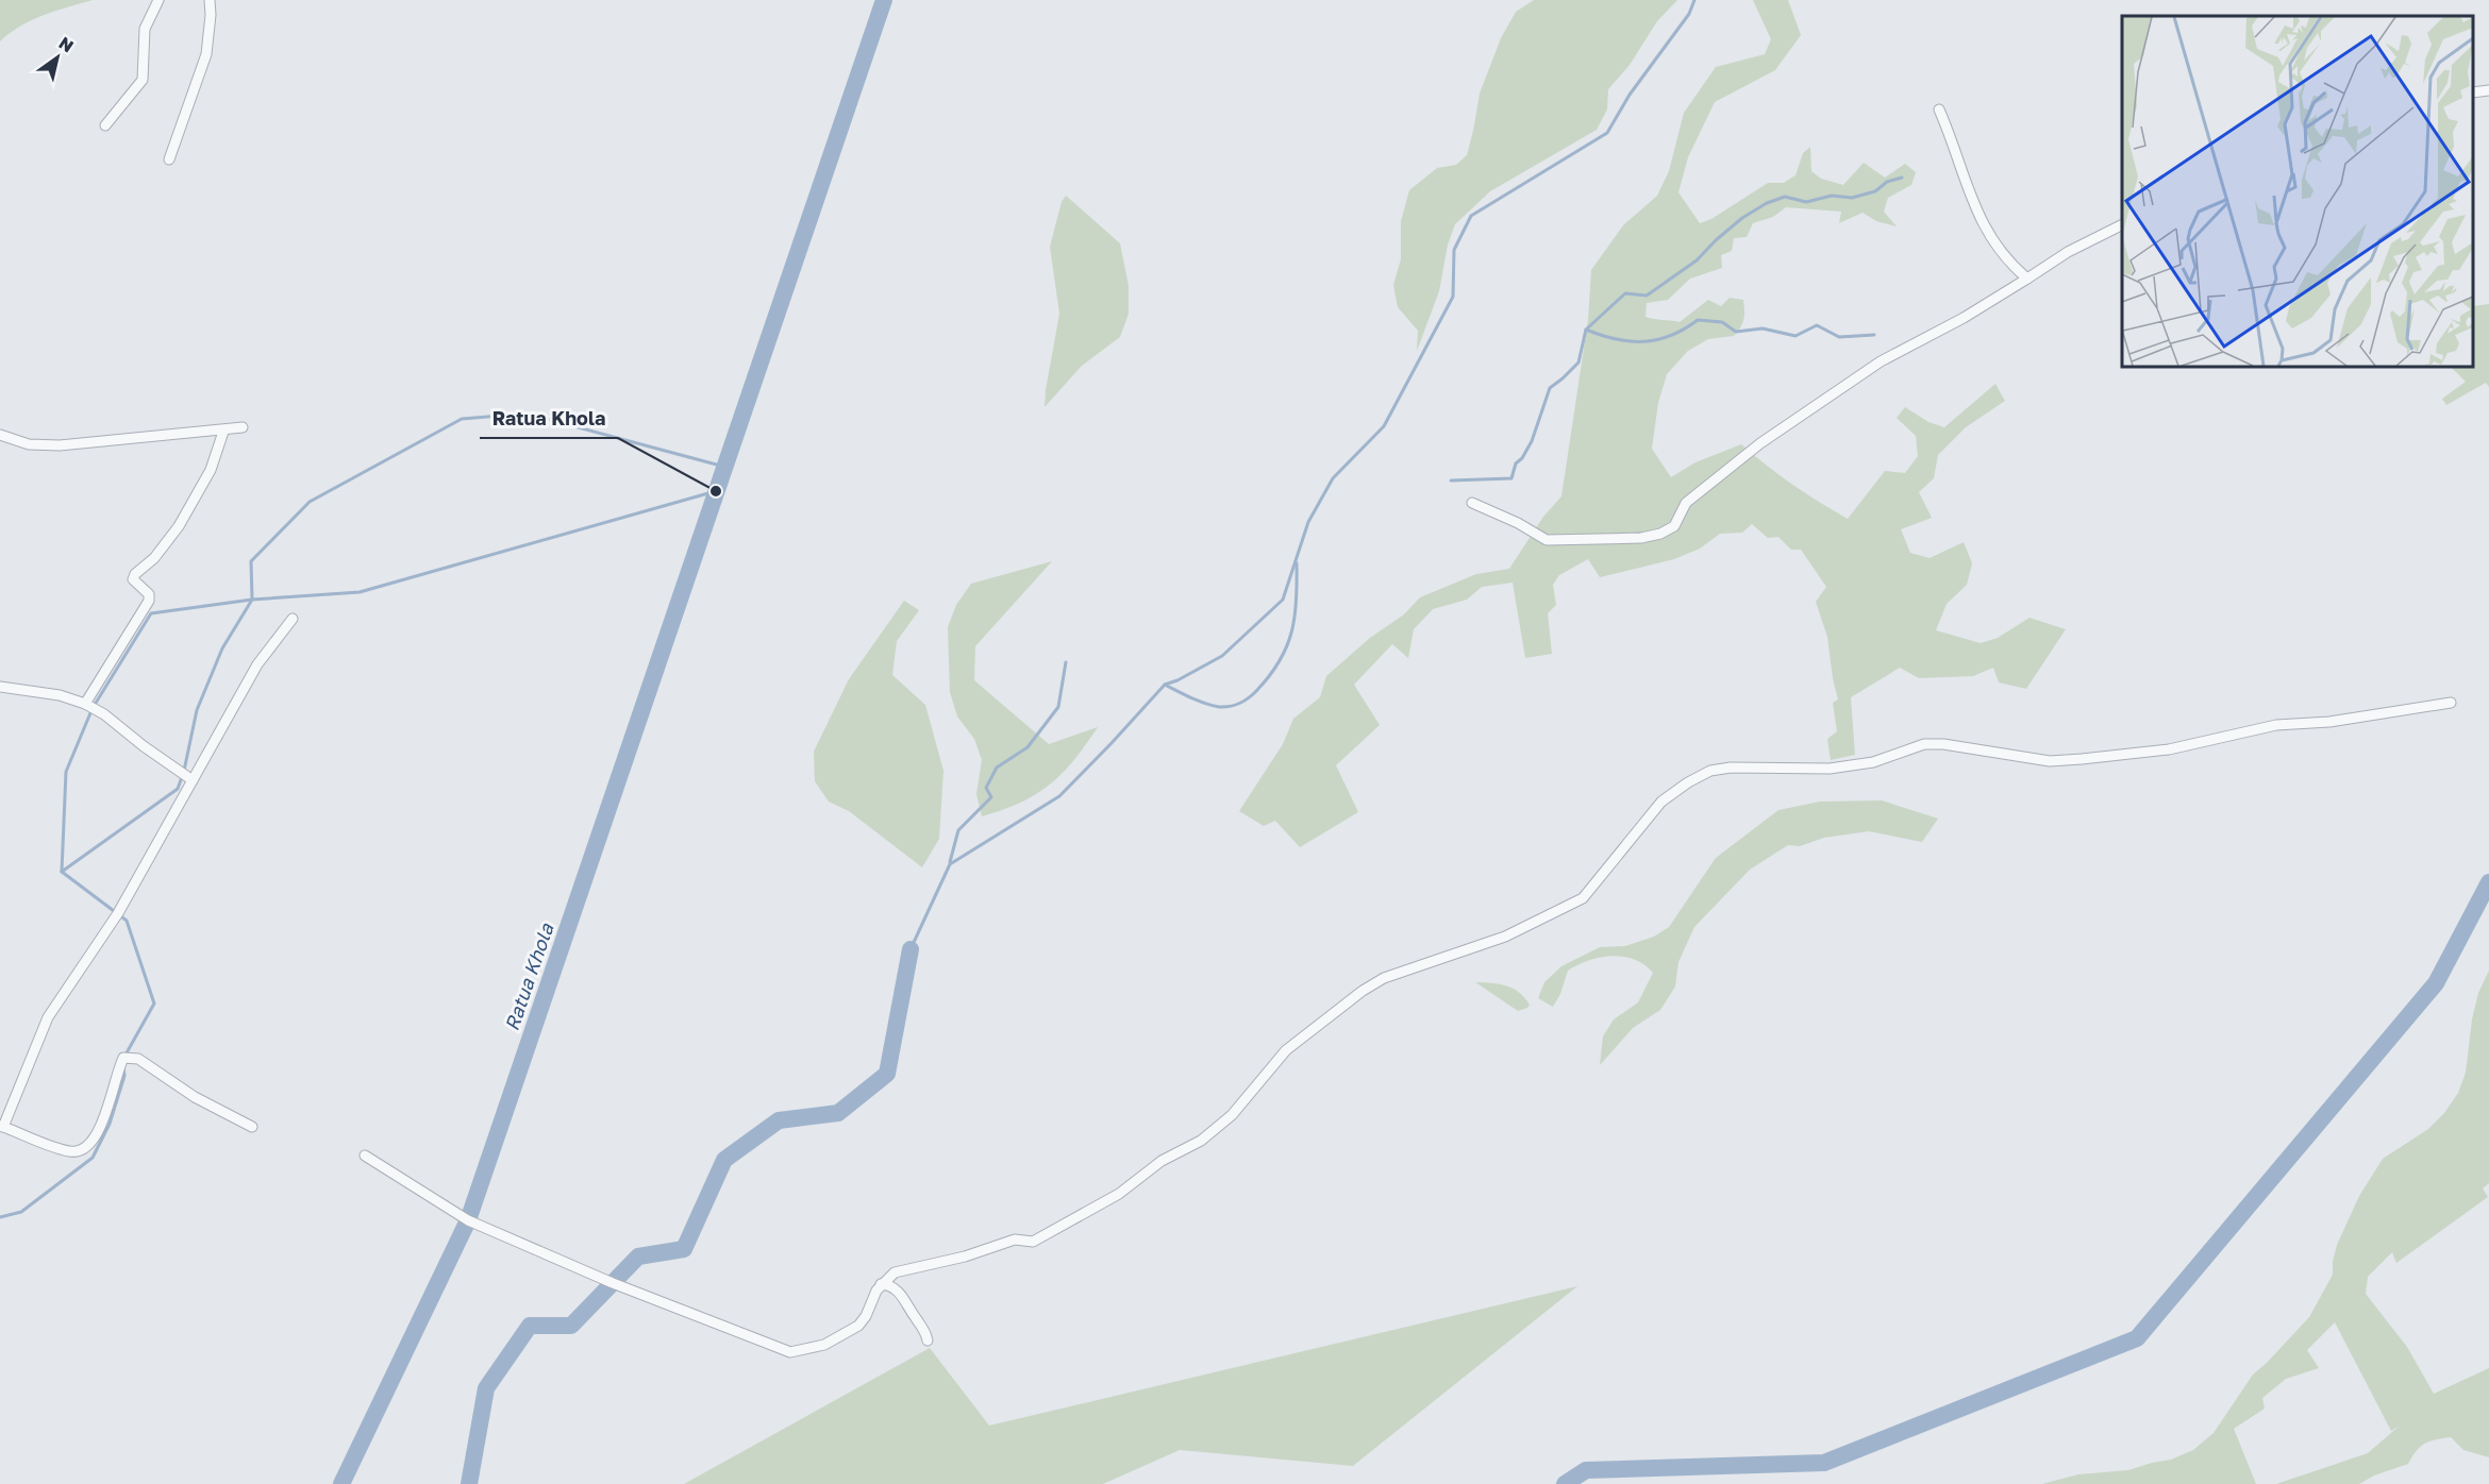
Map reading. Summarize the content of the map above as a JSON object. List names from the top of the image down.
{
  "water": ["Ratua Khola"],
  "places": ["Ratua Khola"],
  "north": "top right"
}
